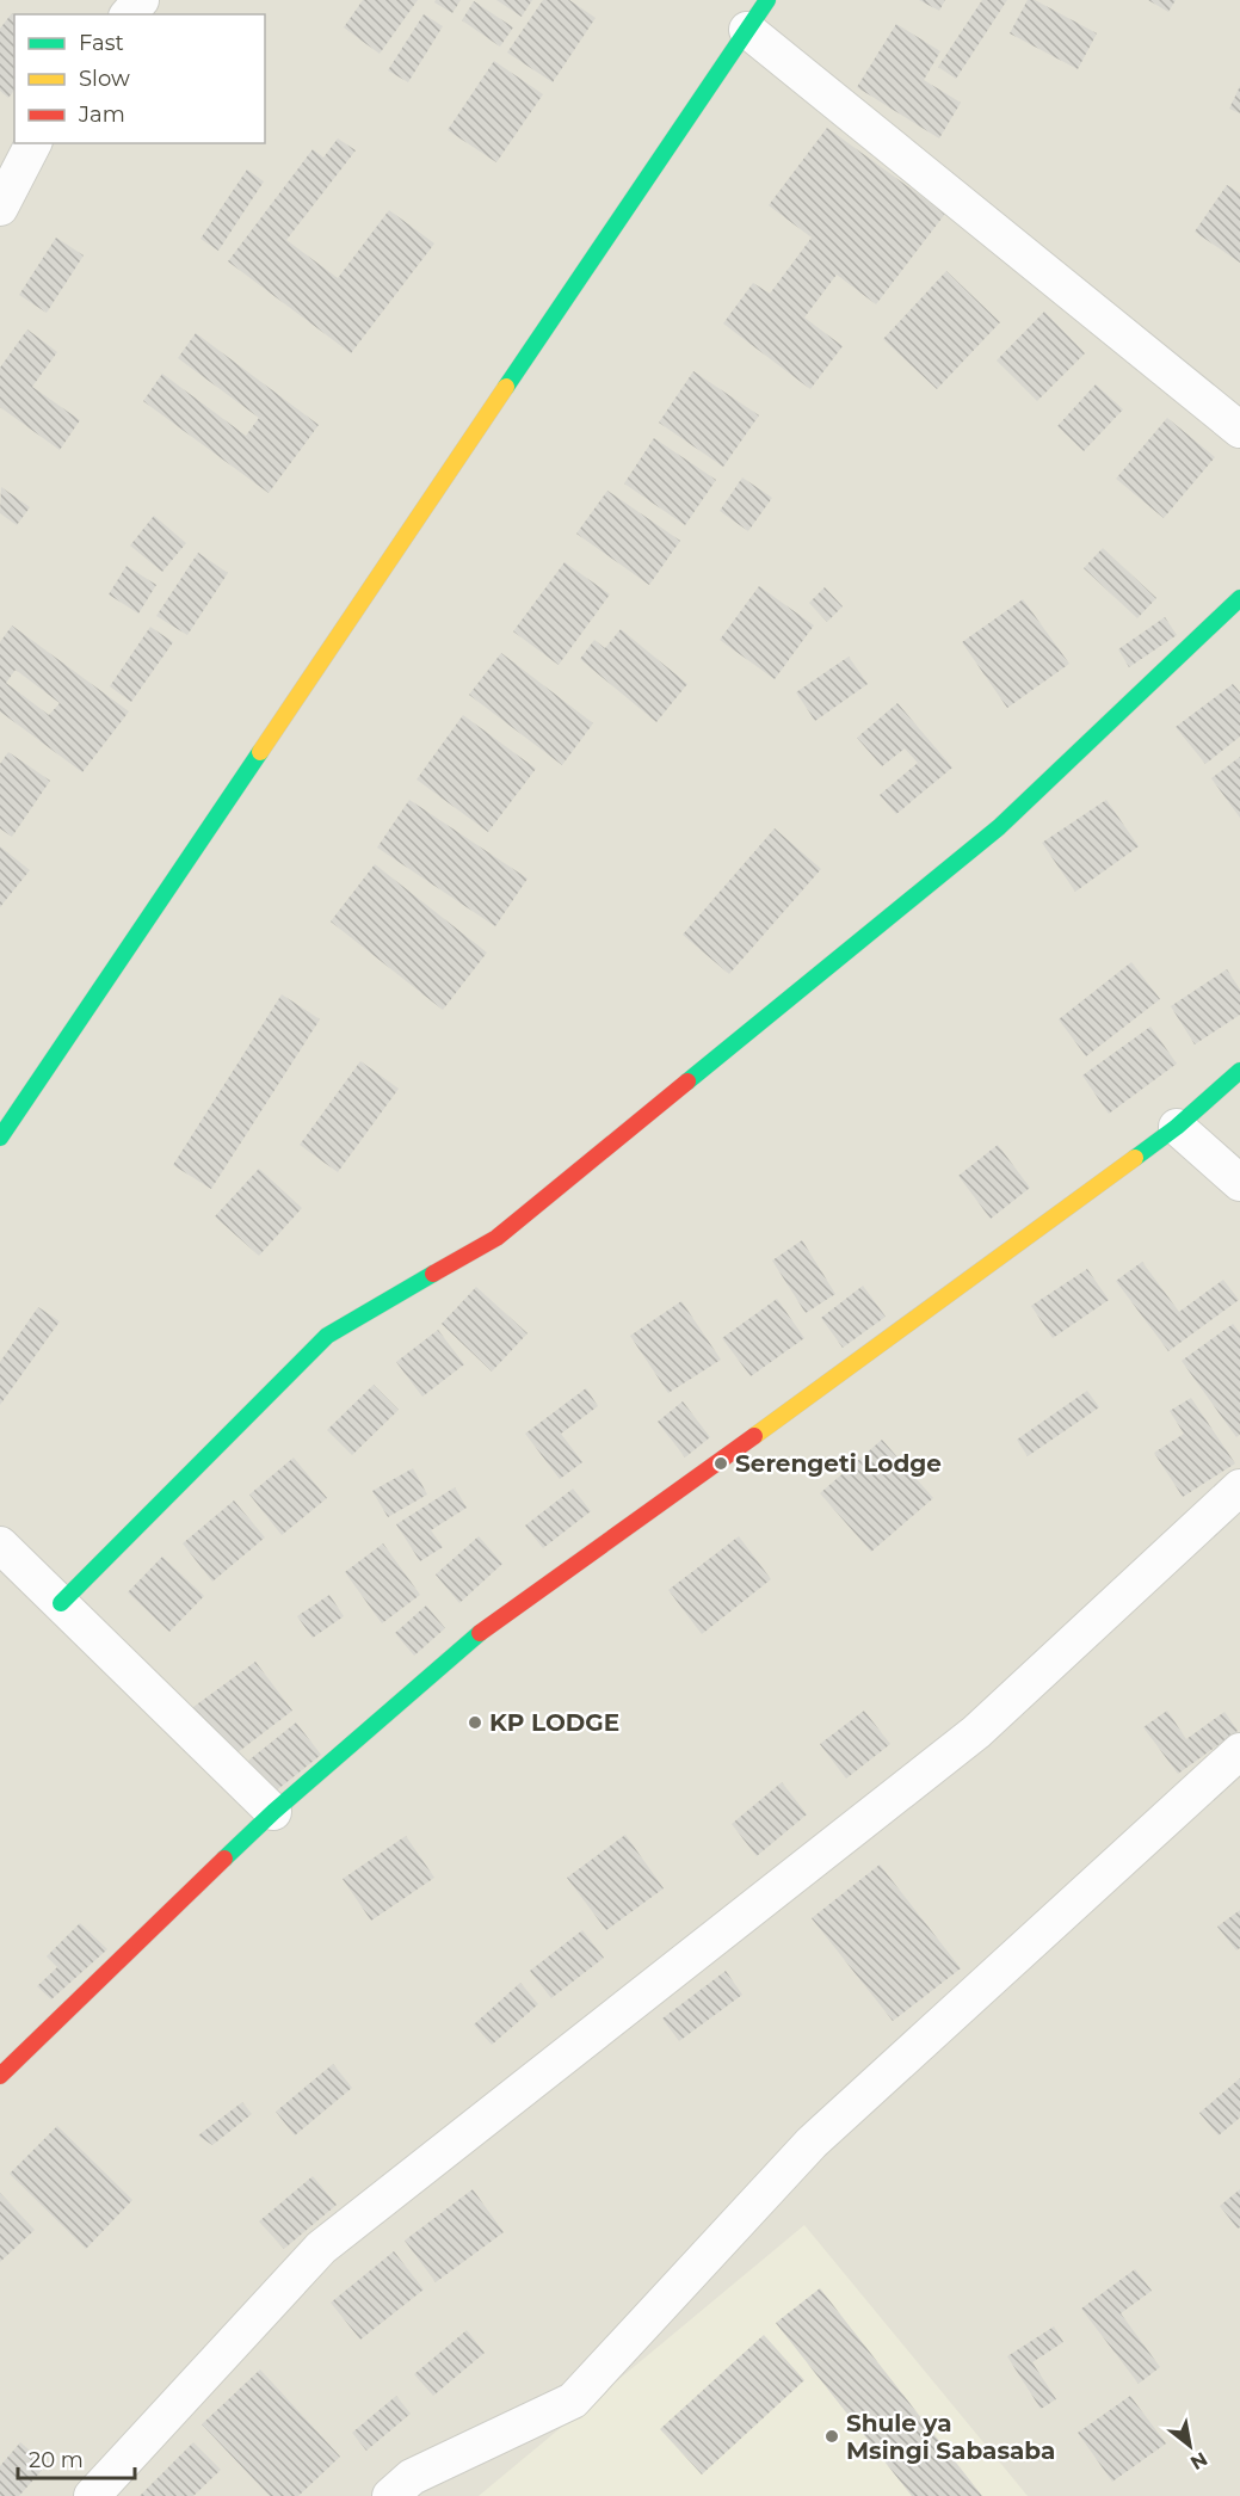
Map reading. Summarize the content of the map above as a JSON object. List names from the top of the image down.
{
  "places": ["Serengeti Lodge", "KP LODGE", "Shule ya Msingi Sabasaba"],
  "legend": ["Fast", "Slow", "Jam"],
  "scale_bar": "20 m",
  "north": "bottom right"
}
